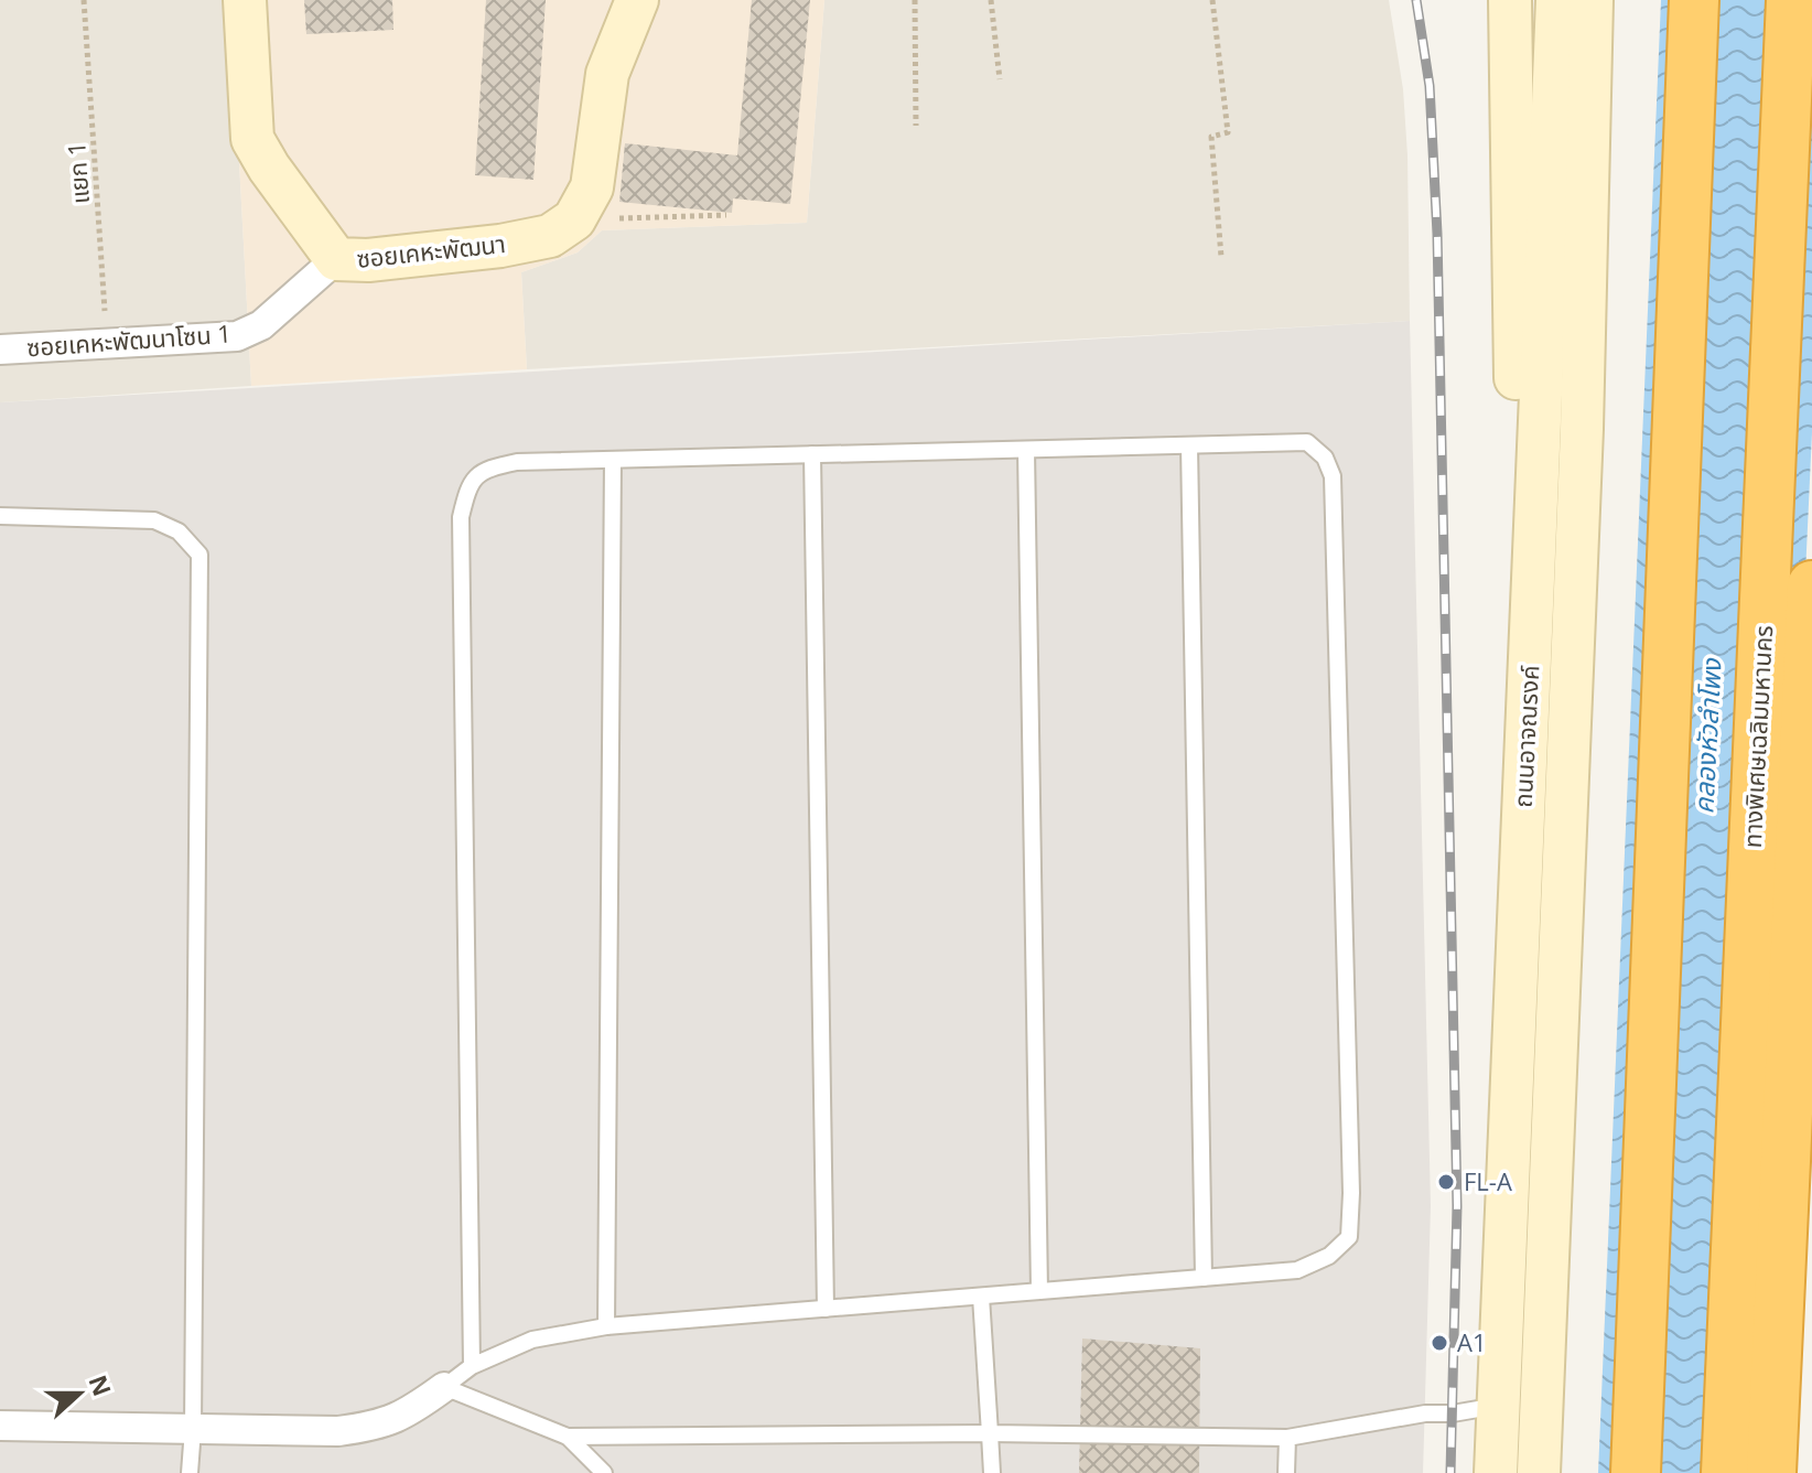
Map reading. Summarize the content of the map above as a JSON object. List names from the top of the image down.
{
  "streets": {
    "highway": ["ทางพิเศษเฉลิมมหานคร"],
    "main road": ["ซอยเคหะพัฒนา", "ถนนอาจณรงค์"],
    "street": ["ซอยเคหะพัฒนาโซน 1"],
    "path": ["แยก 1"]
  },
  "crossings": [
    ["แยก 1", "ซอยเคหะพัฒนาโซน 1"],
    ["ซอยเคหะพัฒนา", "ซอยเคหะพัฒนาโซน 1"]
  ],
  "water": ["คลองหัวลำโพง"],
  "places": ["FL-A", "A1"],
  "north": "right"
}
